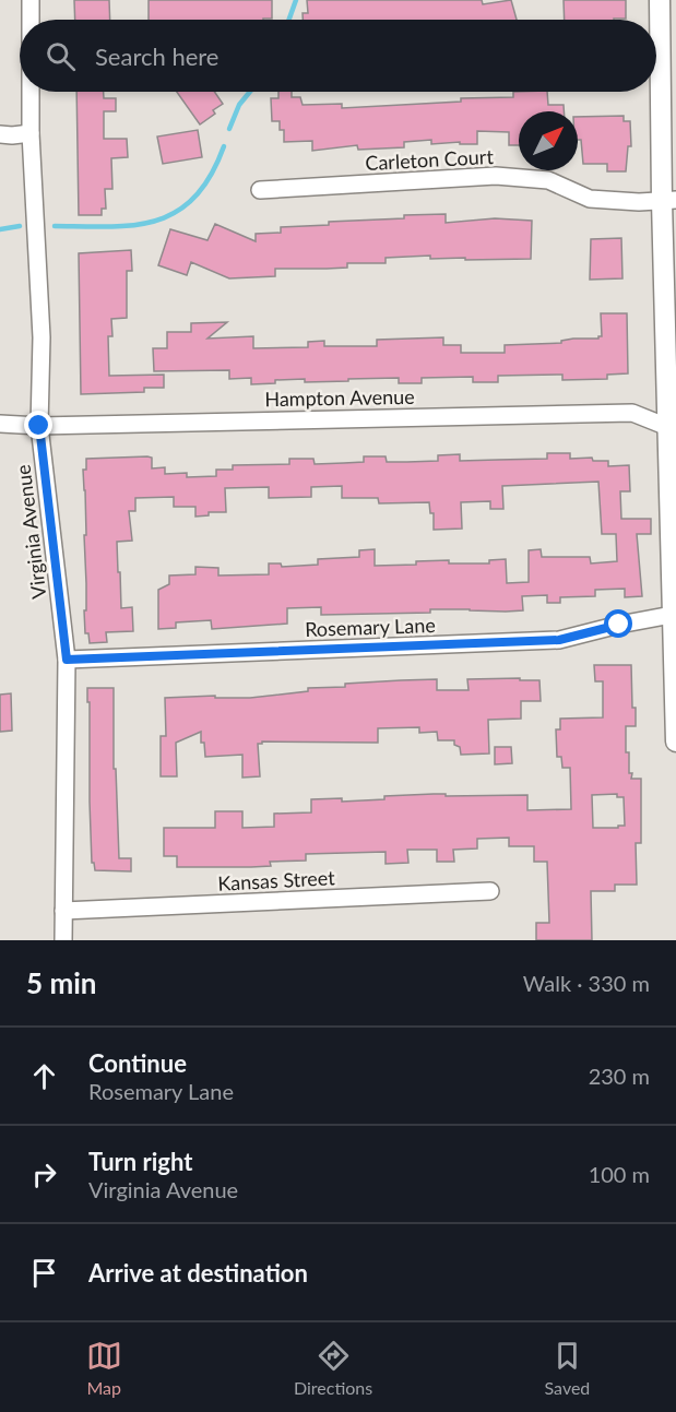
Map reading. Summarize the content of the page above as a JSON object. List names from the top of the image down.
{
  "streets": {
    "street": [
      "Carleton Court",
      "Hampton Avenue",
      "Virginia Avenue",
      "Rosemary Lane",
      "Kansas Street"
    ]
  },
  "crossings": [
    ["Hampton Avenue", "Virginia Avenue"],
    ["Virginia Avenue", "Rosemary Lane"],
    ["Virginia Avenue", "Kansas Street"]
  ],
  "north": "top right",
  "page": {
    "search": "Search here",
    "heading": ["5 min", "Walk · 330 m"],
    "list": [
      ["Continue", "Rosemary Lane", "230 m"],
      ["Turn right", "Virginia Avenue", "100 m"],
      "Arrive at destination"
    ],
    "nav": ["Map", "Directions", "Saved"]
  }
}
